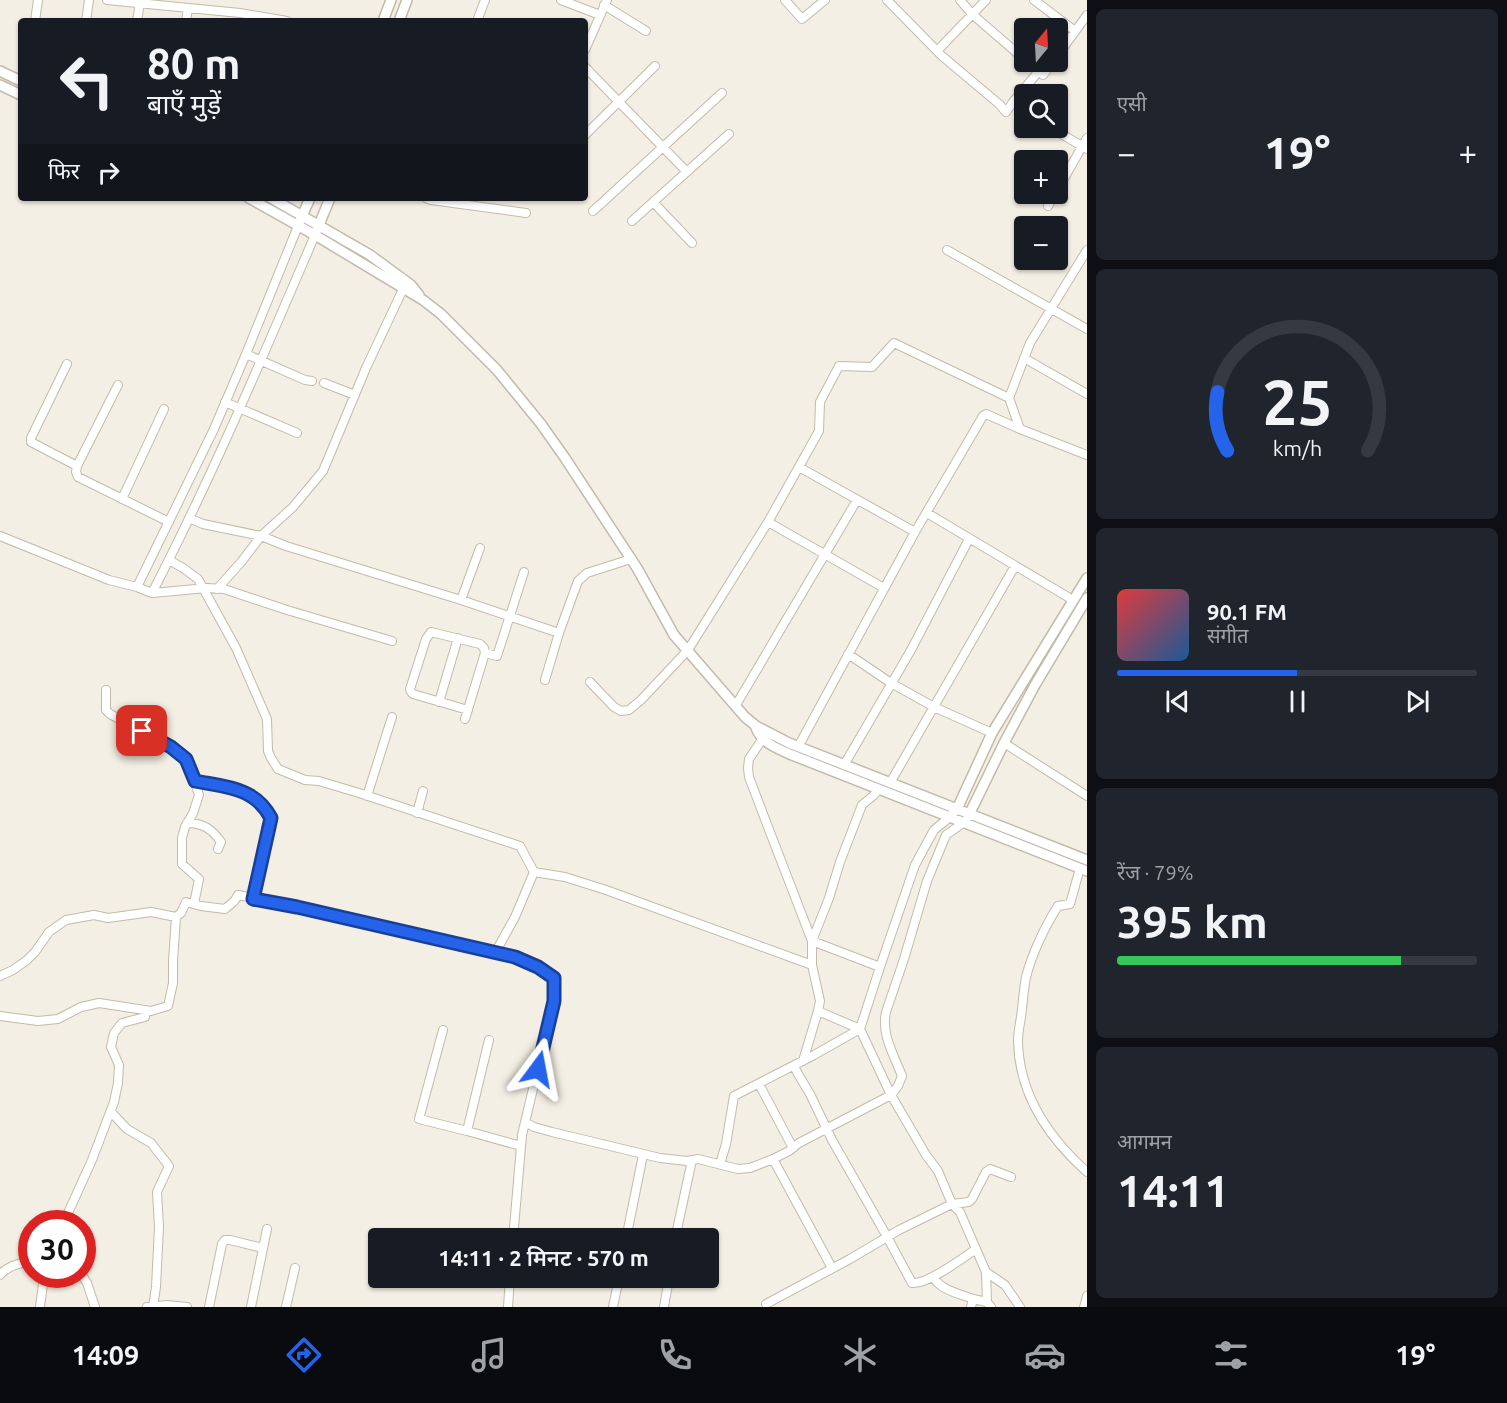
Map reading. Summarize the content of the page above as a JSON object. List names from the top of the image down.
{
  "north": "top",
  "page": {
    "tile": [
      "एसी",
      ["रेंज · 79%", "395 km"],
      ["आगमन", "14:11"]
    ],
    "map_buttons": ["+", "−"],
    "turn": ["80 m", "बाएँ मुड़ें"],
    "heat": ["−", "19°", "+"],
    "then": "फिर",
    "song": ["90.1 FM", "संगीत"],
    "limit": "30",
    "trip": "14:11 · 2 मिनट · 570 m",
    "tabs": ["14:09", "19°"],
    "gauge": ["25", "km/h"]
  }
}
